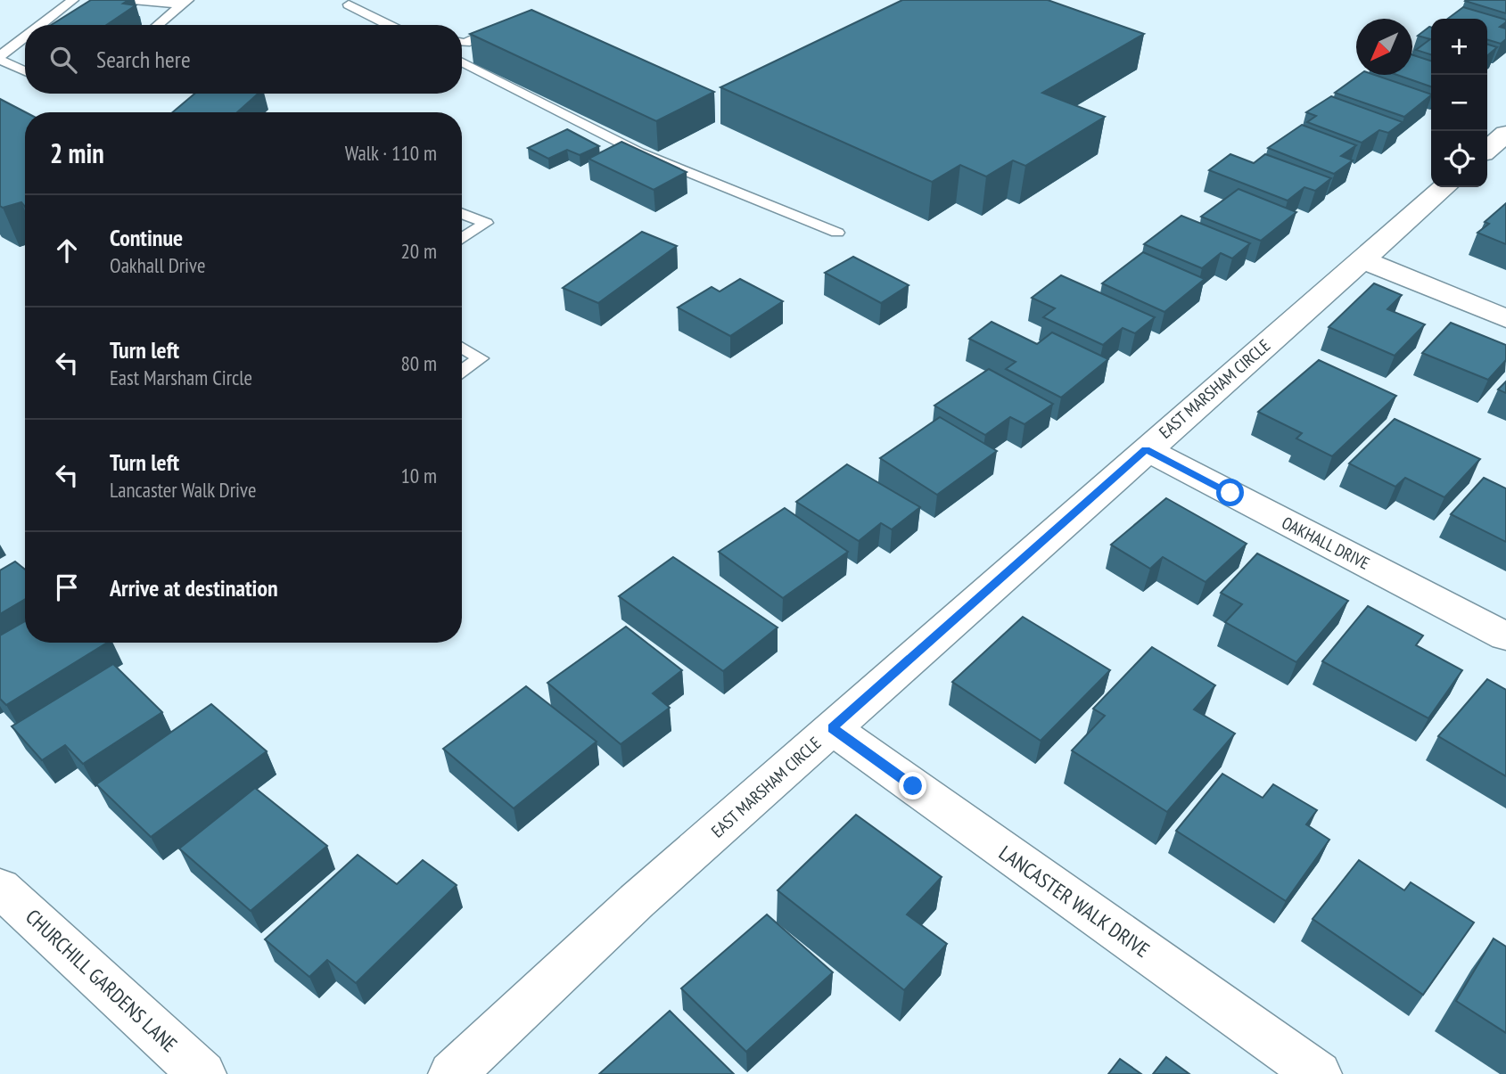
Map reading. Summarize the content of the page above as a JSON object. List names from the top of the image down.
{
  "streets": {
    "street": [
      "EAST MARSHAM CIRCLE",
      "OAKHALL DRIVE",
      "LANCASTER WALK DRIVE",
      "CHURCHILL GARDENS LANE"
    ]
  },
  "crossings": [
    ["EAST MARSHAM CIRCLE", "OAKHALL DRIVE"],
    ["EAST MARSHAM CIRCLE", "LANCASTER WALK DRIVE"]
  ],
  "north": "bottom left",
  "page": {
    "map_buttons": ["+", "−"],
    "search": "Search here",
    "heading": ["2 min", "Walk · 110 m"],
    "list": [
      ["Continue", "Oakhall Drive", "20 m"],
      ["Turn left", "East Marsham Circle", "80 m"],
      ["Turn left", "Lancaster Walk Drive", "10 m"],
      "Arrive at destination"
    ]
  }
}
